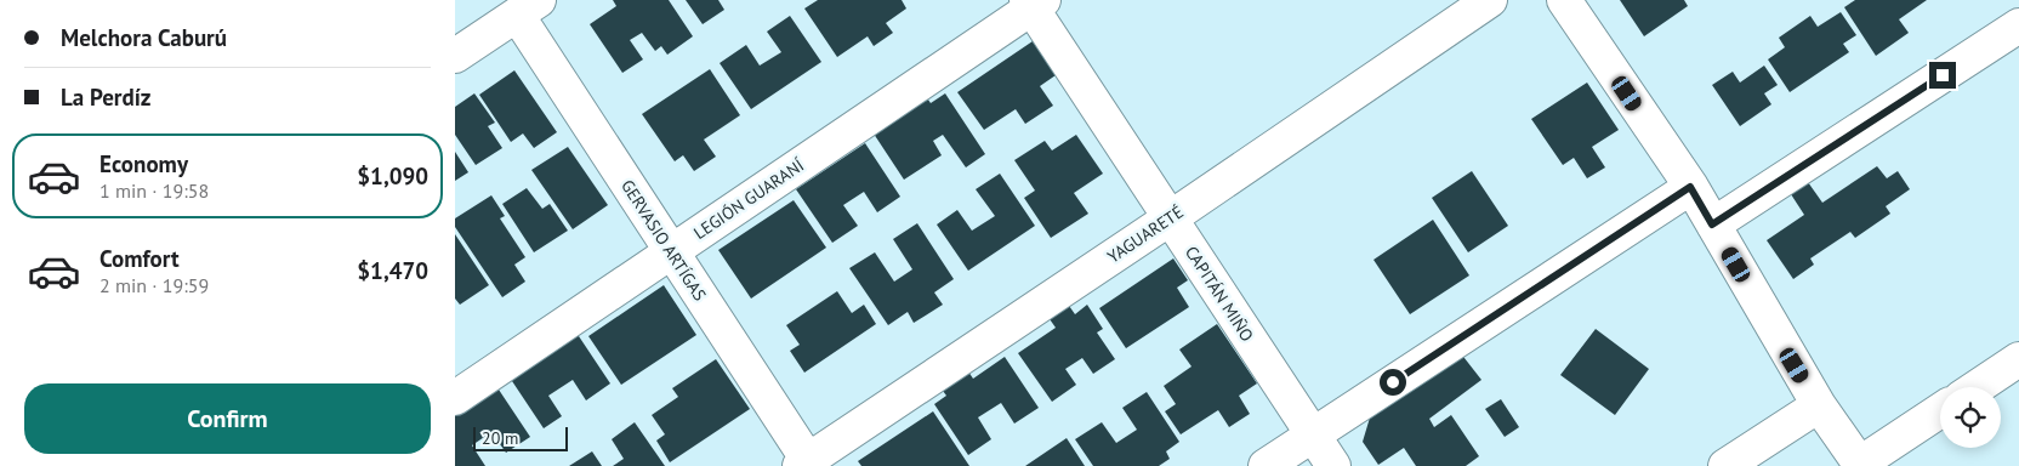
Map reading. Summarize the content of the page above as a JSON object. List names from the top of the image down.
{
  "streets": {
    "street": [
      "LEGIÓN GUARANÍ",
      "YAGUARETÉ",
      "GERVASIO ARTÍGAS",
      "CAPITÁN MIÑO"
    ]
  },
  "crossings": [
    ["LEGIÓN GUARANÍ", "GERVASIO ARTÍGAS"],
    ["LEGIÓN GUARANÍ", "CAPITÁN MIÑO"],
    ["YAGUARETÉ", "GERVASIO ARTÍGAS"],
    ["YAGUARETÉ", "CAPITÁN MIÑO"]
  ],
  "scale_bar": "20 m",
  "page": {
    "banner": ["Melchora Caburú", "La Perdíz"],
    "list": [
      {
        "name": "Economy",
        "note": "1 min · 19:58",
        "value": "$1,090"
      },
      {
        "name": "Comfort",
        "note": "2 min · 19:59",
        "value": "$1,470"
      }
    ],
    "buttons": "Confirm",
    "scale": "20 m"
  }
}
